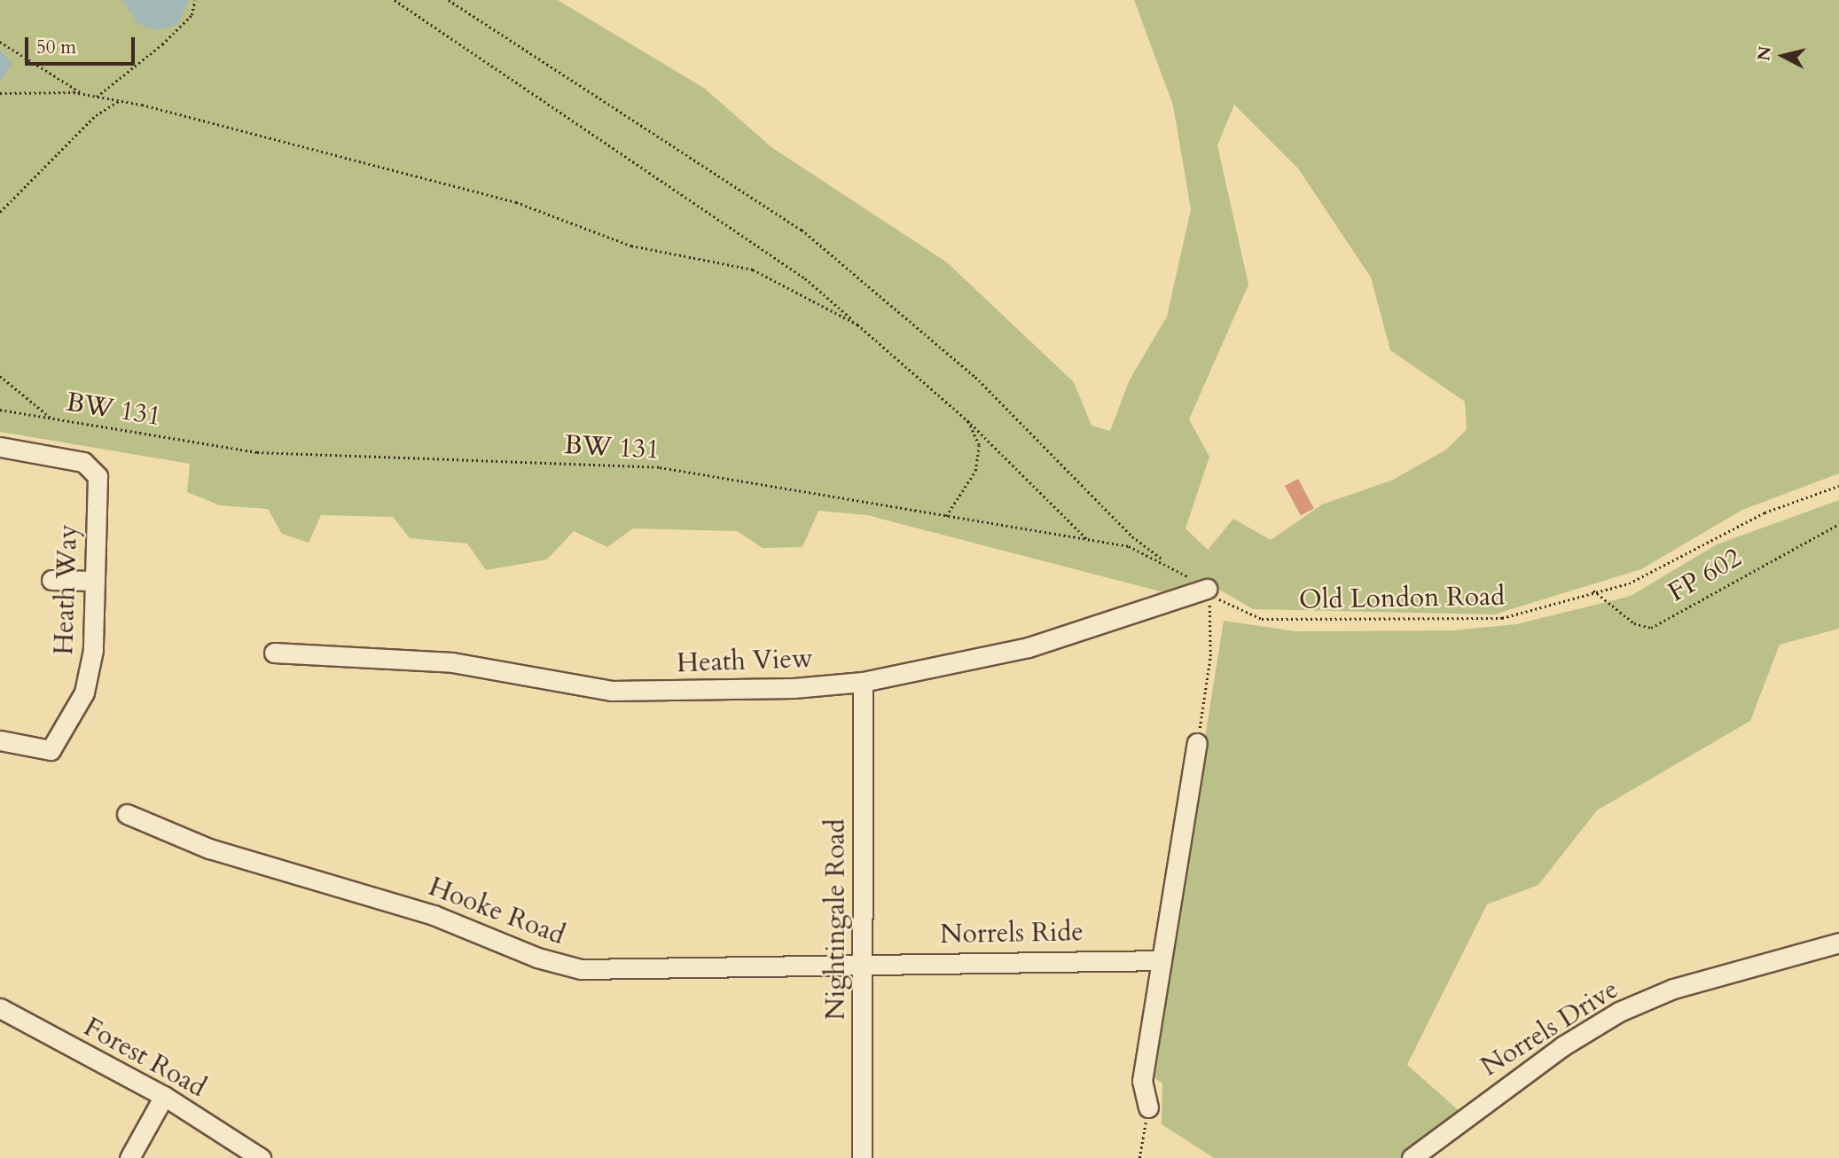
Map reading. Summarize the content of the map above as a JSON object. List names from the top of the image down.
{
  "streets": {
    "street": [
      "Heath Way",
      "Heath View",
      "Hooke Road",
      "Nightingale Road",
      "Norrels Ride",
      "Norrels Drive",
      "Forest Road"
    ],
    "path": ["BW 131", "FP 602", "Old London Road"]
  },
  "crossings": [
    ["BW 131", "Old London Road"],
    ["BW 131", "Heath View"],
    ["FP 602", "Old London Road"],
    ["Old London Road", "Heath View"],
    ["Heath View", "Nightingale Road"],
    ["Hooke Road", "Nightingale Road"],
    ["Hooke Road", "Norrels Ride"],
    ["Nightingale Road", "Norrels Ride"]
  ],
  "scale_bar": "50 m",
  "north": "left"
}
